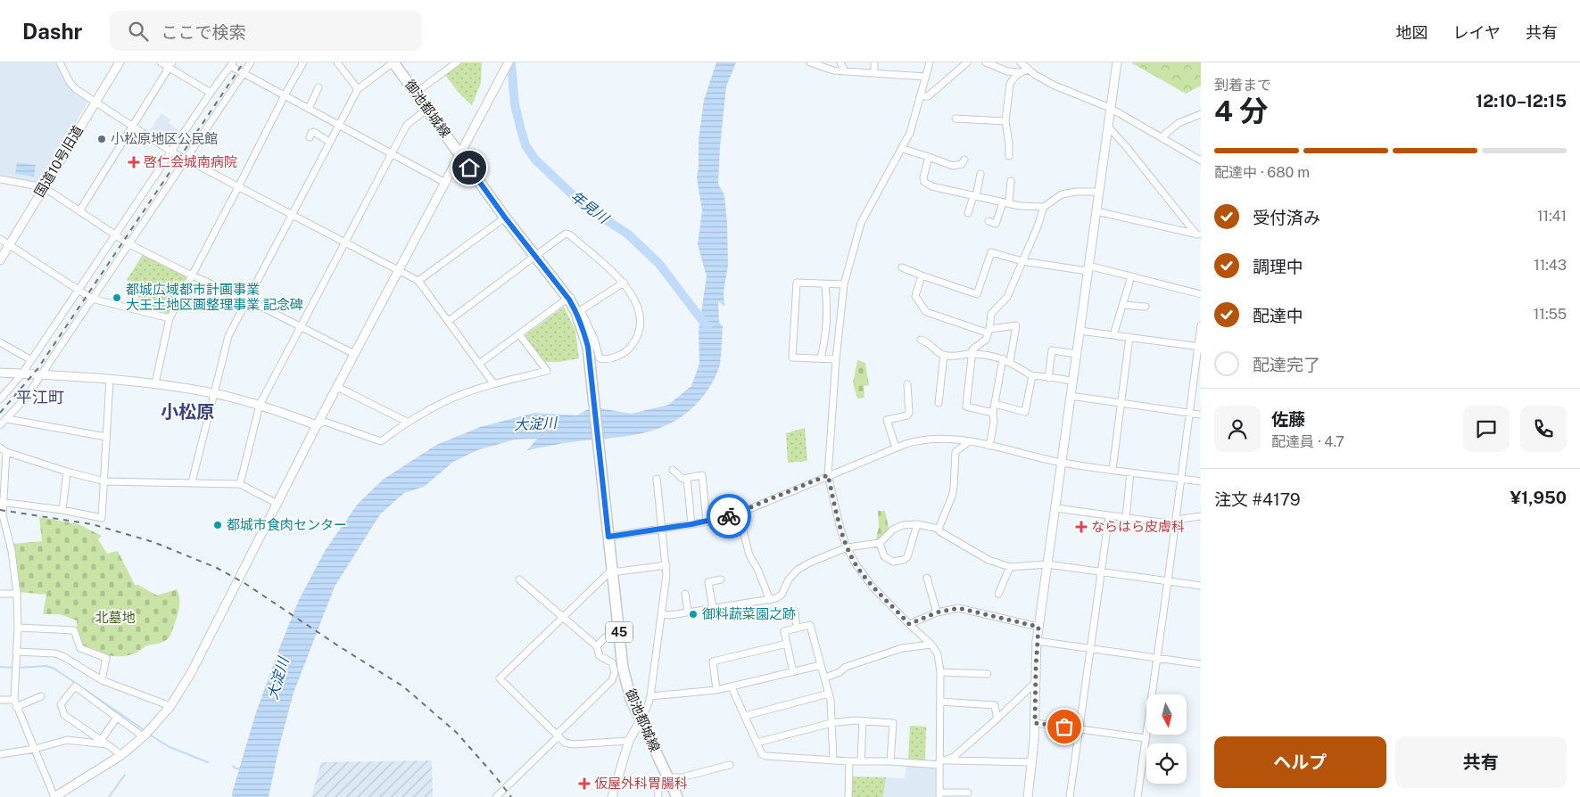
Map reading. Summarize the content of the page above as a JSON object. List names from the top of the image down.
{
  "streets": {
    "main road": ["御池都城線", "45"],
    "street": ["国道10号旧道"]
  },
  "districts": ["平江町", "小松原"],
  "water": ["年見川", "大淀川"],
  "parks": ["北墓地"],
  "places": {
    "other": [
      "小松原地区公民館",
      "都城広域都市計画事業 大王土地区画整理事業 記念碑",
      "都城市食肉センター",
      "御料蔬菜園之跡"
    ],
    "health": ["啓仁会城南病院", "ならはら皮膚科", "仮屋外科胃腸科"]
  },
  "north": "bottom",
  "page": {
    "header": "Dashr",
    "search": "ここで検索",
    "nav": ["地図", "レイヤ", "共有"],
    "heading": ["4 分", "到着まで", "12:10–12:15"],
    "panel": [
      "佐藤",
      "配達員 · 4.7",
      "注文 #4179",
      "¥1,950"
    ],
    "bar": "配達中 · 680 m",
    "list": [
      ["受付済み", "11:41"],
      ["調理中", "11:43"],
      ["配達中", "11:55"],
      "配達完了"
    ],
    "buttons": ["ヘルプ", "共有"]
  }
}
